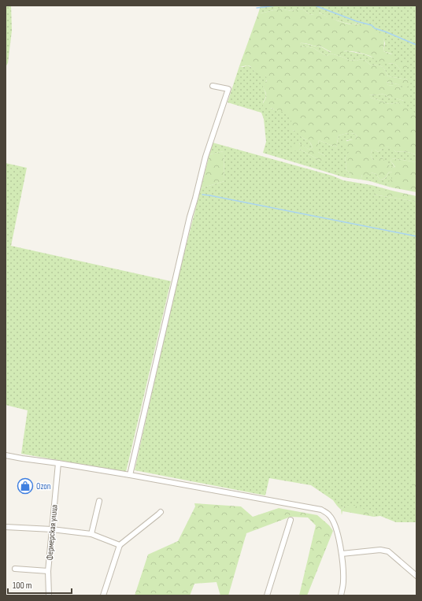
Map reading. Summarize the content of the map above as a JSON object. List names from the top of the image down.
{
  "streets": {
    "street": ["Фермерская улица"]
  },
  "places": {
    "shop": ["Ozon"]
  },
  "scale_bar": "100 m"
}
